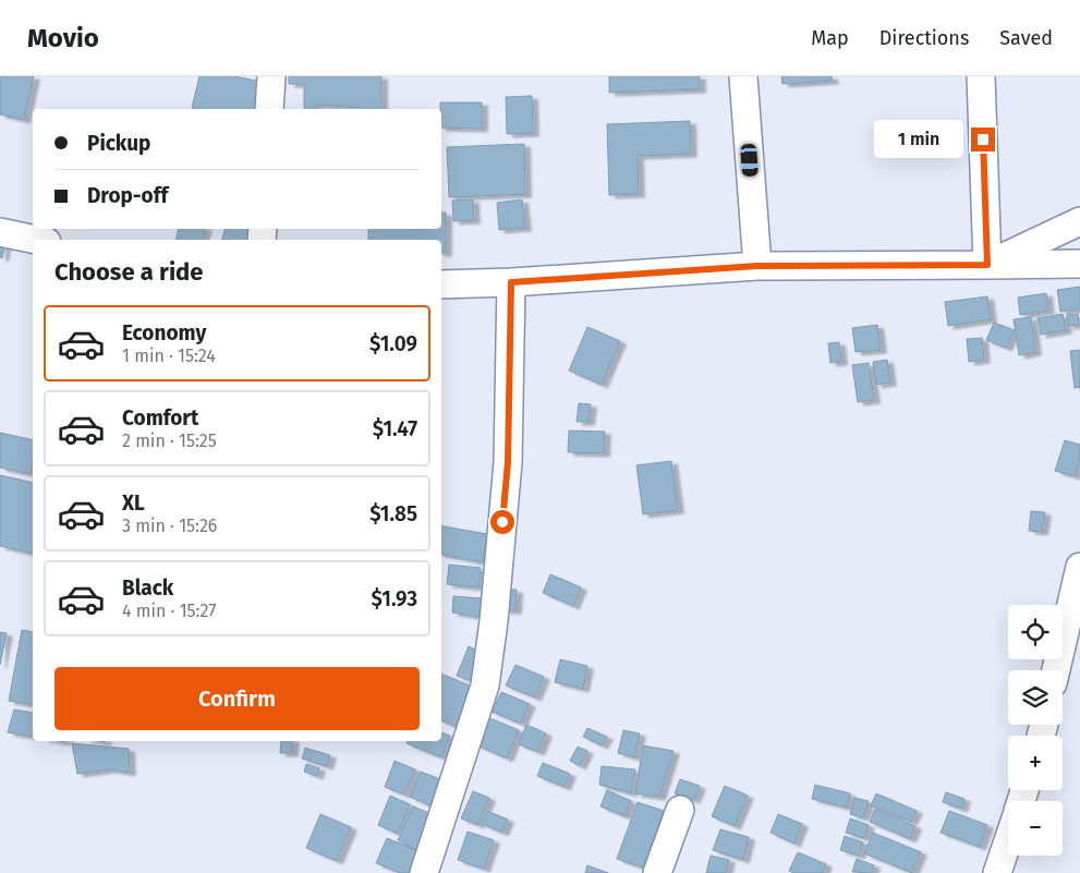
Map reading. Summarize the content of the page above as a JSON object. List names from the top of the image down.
{
  "page": {
    "header": "Movio",
    "nav": ["Map", "Directions", "Saved"],
    "banner": ["Pickup", "Drop-off"],
    "bubble": "1 min",
    "heading": "Choose a ride",
    "list": [
      {
        "name": "Economy",
        "note": "1 min · 15:24",
        "value": "$1.09"
      },
      {
        "name": "Comfort",
        "note": "2 min · 15:25",
        "value": "$1.47"
      },
      {
        "name": "XL",
        "note": "3 min · 15:26",
        "value": "$1.85"
      },
      {
        "name": "Black",
        "note": "4 min · 15:27",
        "value": "$1.93"
      }
    ],
    "map_buttons": ["+", "−"],
    "buttons": "Confirm"
  }
}
